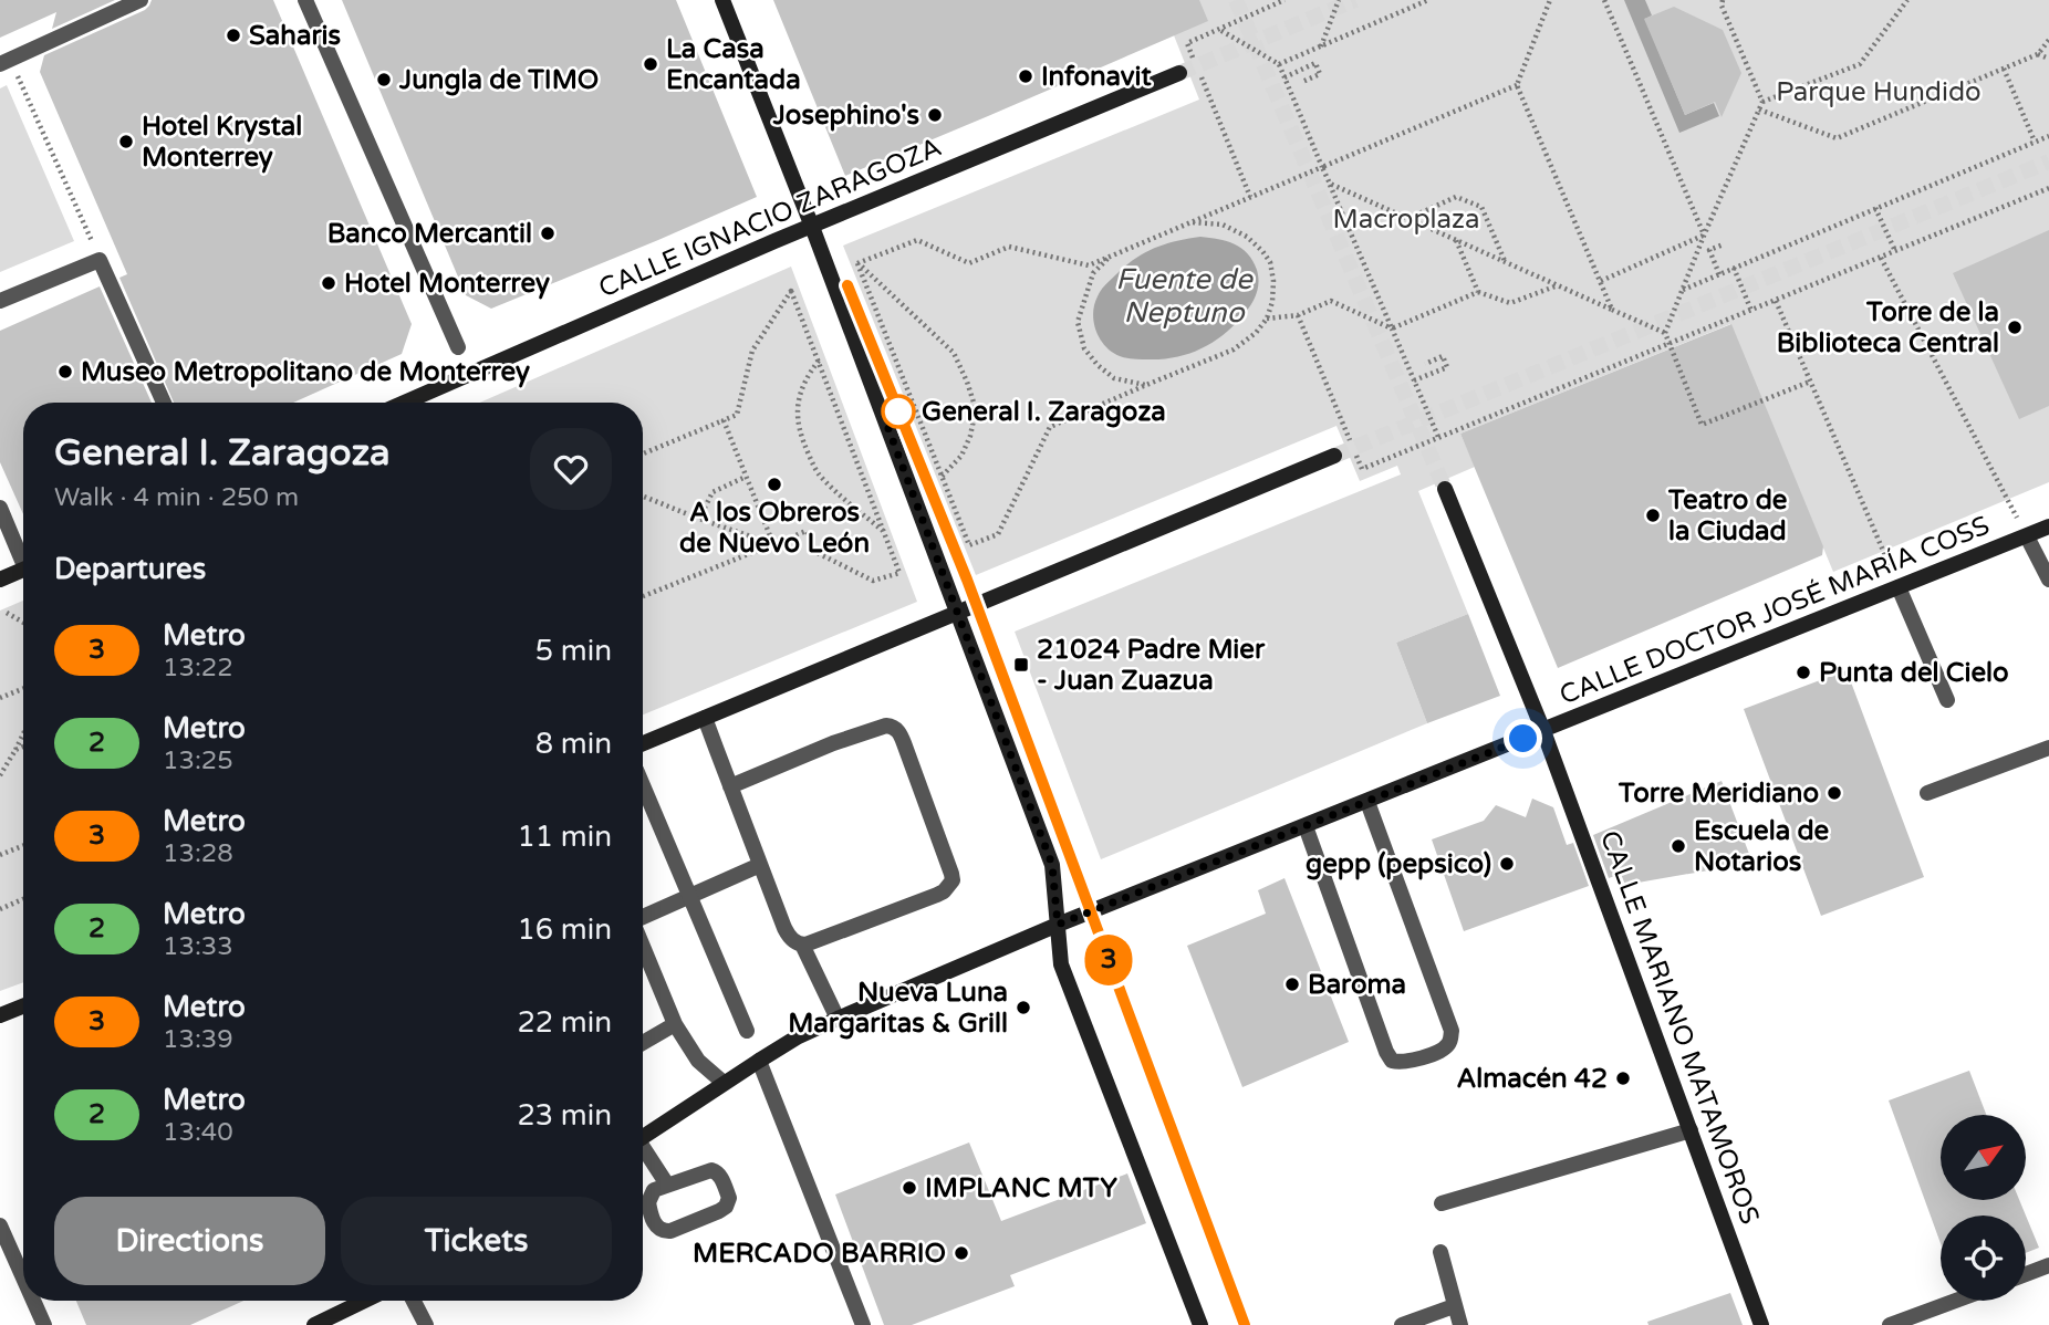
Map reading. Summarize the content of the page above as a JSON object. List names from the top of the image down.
{
  "streets": {
    "street": ["CALLE IGNACIO ZARAGOZA", "CALLE DOCTOR JOSÉ MARÍA COSS", "CALLE MARIANO MATAMOROS"]
  },
  "crossings": [
    ["CALLE DOCTOR JOSÉ MARÍA COSS", "CALLE MARIANO MATAMOROS"]
  ],
  "water": ["Fuente de Neptuno"],
  "parks": ["Parque Hundido", "Macroplaza"],
  "places": {
    "other": [
      "Saharis",
      "La Casa Encantada",
      "Infonavit",
      "Jungla de TIMO",
      "Josephino's",
      "Hotel Krystal Monterrey",
      "Banco Mercantil",
      "Hotel Monterrey",
      "Torre de la Biblioteca Central",
      "Museo Metropolitano de Monterrey",
      "General I. Zaragoza",
      "A los Obreros de Nuevo León",
      "Teatro de la Ciudad",
      "Punta del Cielo",
      "Torre Meridiano",
      "Escuela de Notarios",
      "gepp (pepsico)",
      "Baroma",
      "Nueva Luna Margaritas & Grill",
      "Almacén 42",
      "IMPLANC MTY",
      "MERCADO BARRIO"
    ],
    "transit": ["21024 Padre Mier - Juan Zuazua"]
  },
  "lines": ["metro line 3"],
  "north": "top right",
  "page": {
    "on_map": "3",
    "heading": [
      ["General I. Zaragoza", "Walk · 4 min · 250 m"],
      "Departures"
    ],
    "list": [
      {
        "mark": "3",
        "name": "Metro",
        "note": "13:22",
        "value": "5 min"
      },
      {
        "mark": "2",
        "name": "Metro",
        "note": "13:25",
        "value": "8 min"
      },
      {
        "mark": "3",
        "name": "Metro",
        "note": "13:28",
        "value": "11 min"
      },
      {
        "mark": "2",
        "name": "Metro",
        "note": "13:33",
        "value": "16 min"
      },
      {
        "mark": "3",
        "name": "Metro",
        "note": "13:39",
        "value": "22 min"
      },
      {
        "mark": "2",
        "name": "Metro",
        "note": "13:40",
        "value": "23 min"
      }
    ],
    "buttons": ["Directions", "Tickets"]
  }
}
